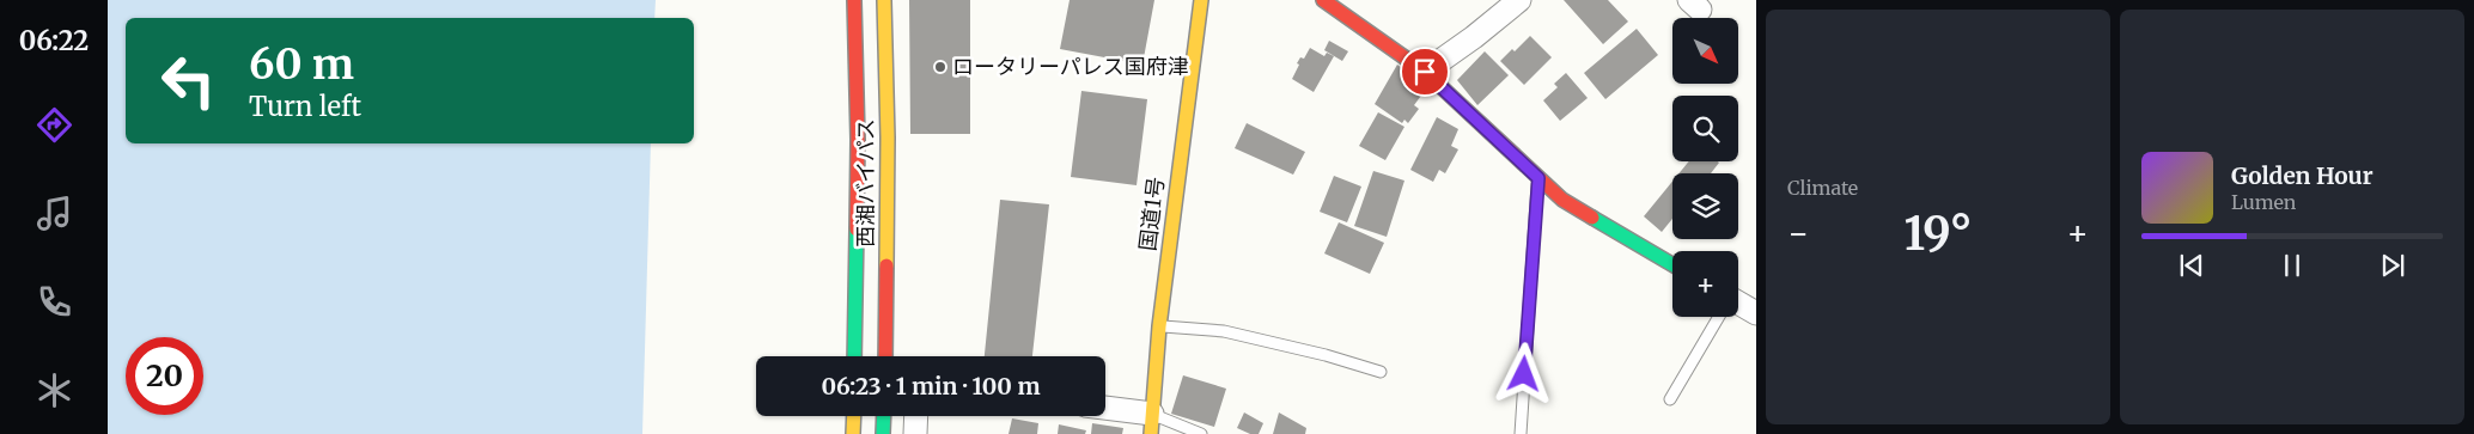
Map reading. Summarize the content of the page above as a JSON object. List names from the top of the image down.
{
  "streets": {
    "main road": ["西湘バイパス", "国道1号"]
  },
  "places": ["ロータリーパレス国府津"],
  "north": "bottom right",
  "page": {
    "tabs": "06:22",
    "tile": "Climate",
    "map_buttons": "+",
    "turn": ["60 m", "Turn left"],
    "song": ["Golden Hour", "Lumen"],
    "heat": ["−", "19°", "+"],
    "limit": "20",
    "trip": "06:23 · 1 min · 100 m"
  }
}
